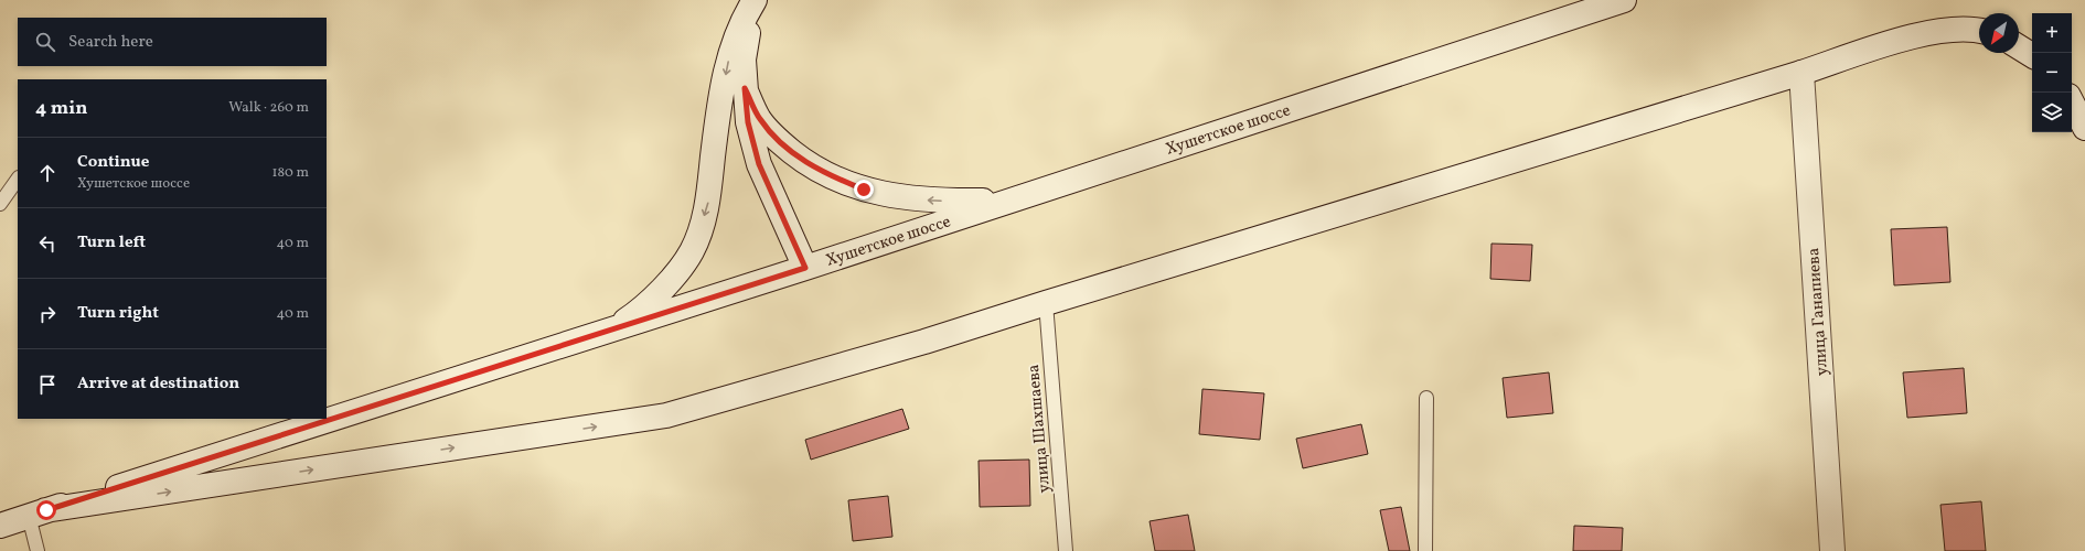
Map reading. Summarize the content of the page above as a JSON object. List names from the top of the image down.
{
  "streets": {
    "main road": ["Хушетское шоссе", "улица Ганапиева"],
    "lane": ["улица Шахшаева"]
  },
  "north": "bottom left",
  "page": {
    "map_buttons": ["+", "−"],
    "search": "Search here",
    "heading": ["4 min", "Walk · 260 m"],
    "list": [
      ["Continue", "Хушетское шоссе", "180 m"],
      ["Turn left", "40 m"],
      ["Turn right", "40 m"],
      "Arrive at destination"
    ]
  }
}
